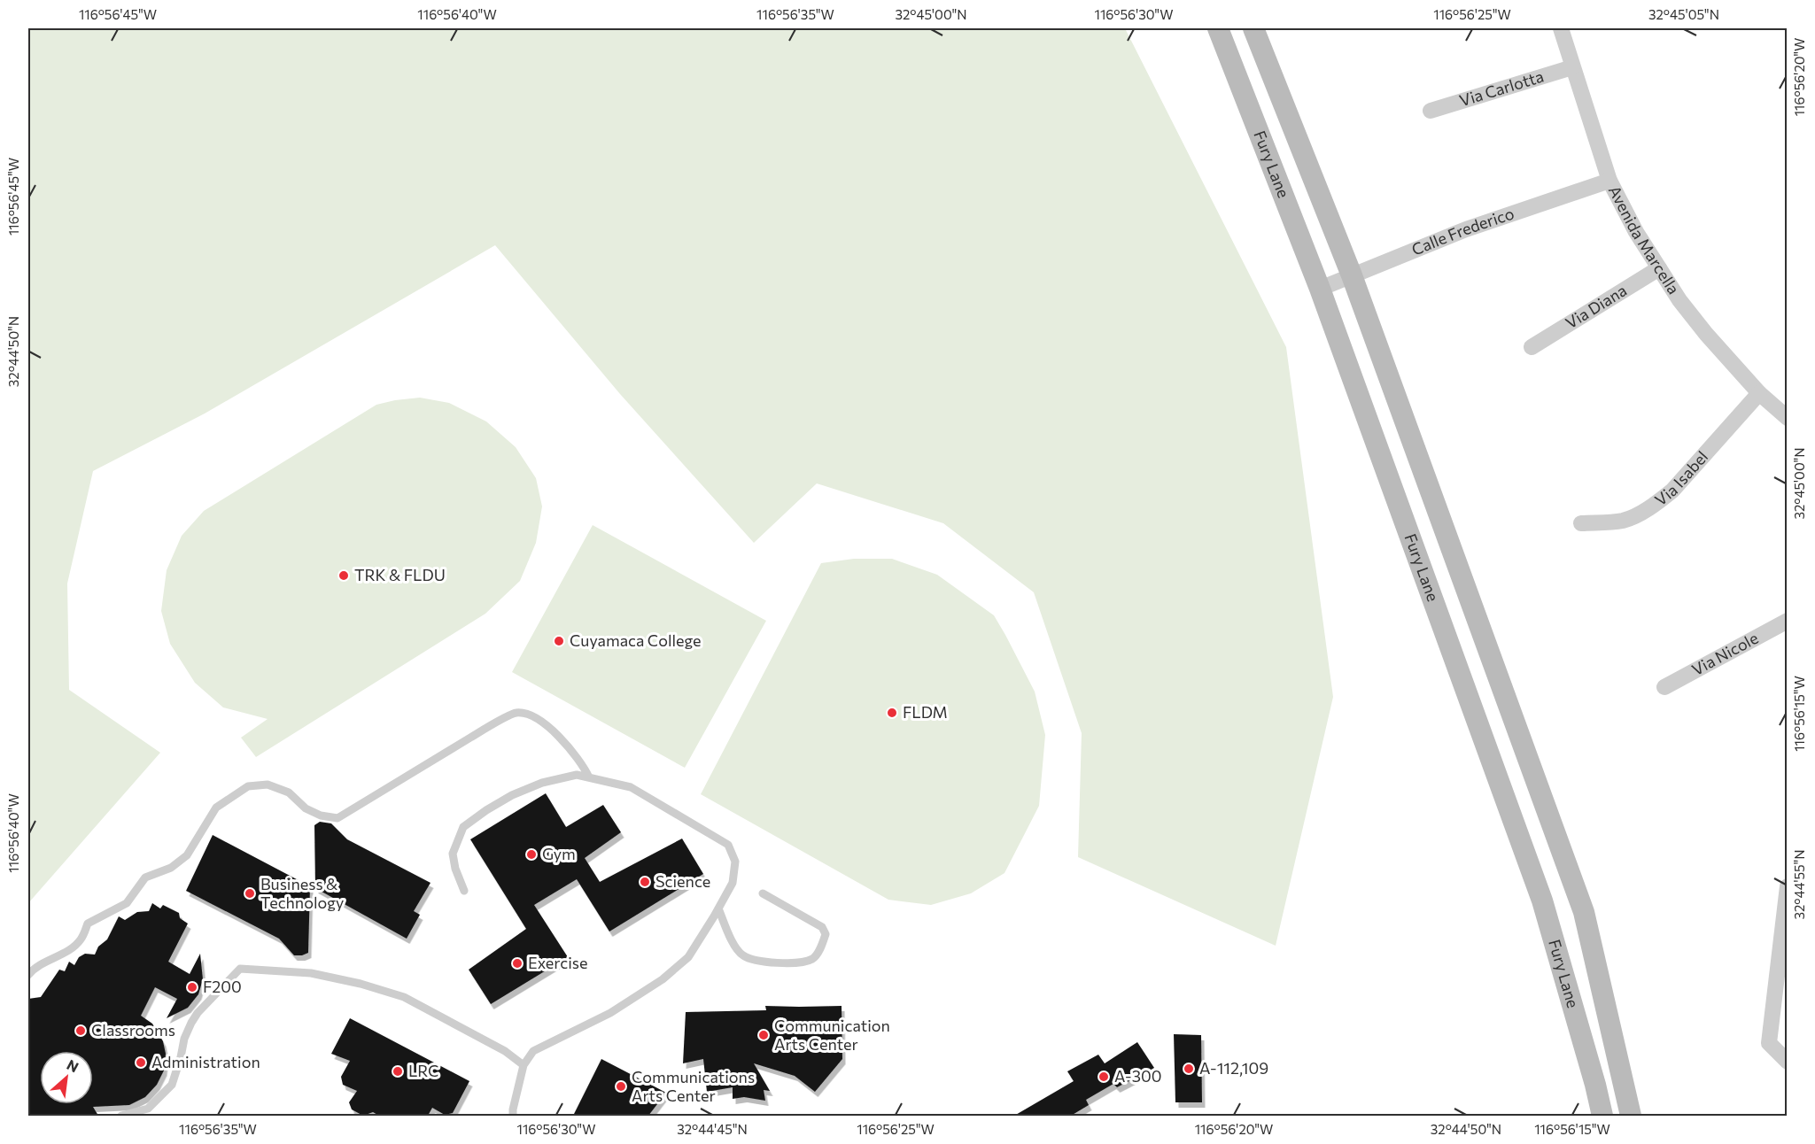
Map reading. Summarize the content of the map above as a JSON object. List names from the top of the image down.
{
  "streets": {
    "main road": ["Fury Lane"],
    "street": [
      "Via Carlotta",
      "Calle Frederico",
      "Avenida Marcella",
      "Via Diana",
      "Via Isabel",
      "Via Nicole"
    ]
  },
  "crossings": [
    ["Via Carlotta", "Avenida Marcella"],
    ["Fury Lane", "Calle Frederico"],
    ["Calle Frederico", "Avenida Marcella"],
    ["Avenida Marcella", "Via Diana"],
    ["Avenida Marcella", "Via Isabel"]
  ],
  "places": [
    "TRK & FLDU",
    "Cuyamaca College",
    "FLDM",
    "Gym",
    "Science",
    "Business & Technology",
    "Exercise",
    "F200",
    "Classrooms",
    "Communication Arts Center",
    "Administration",
    "A-112,109",
    "LRC",
    "A-300",
    "Communications Arts Center"
  ],
  "north": "top right",
  "coordinates": [
    "116°56'45\"W",
    "116°56'40\"W",
    "116°56'35\"W",
    "32°45'00\"N",
    "116°56'30\"W",
    "116°56'25\"W",
    "32°45'05\"N",
    "116°56'20\"W",
    "32°44'50\"N",
    "116°56'15\"W",
    "32°44'55\"N",
    "32°44'45\"N"
  ]
}
